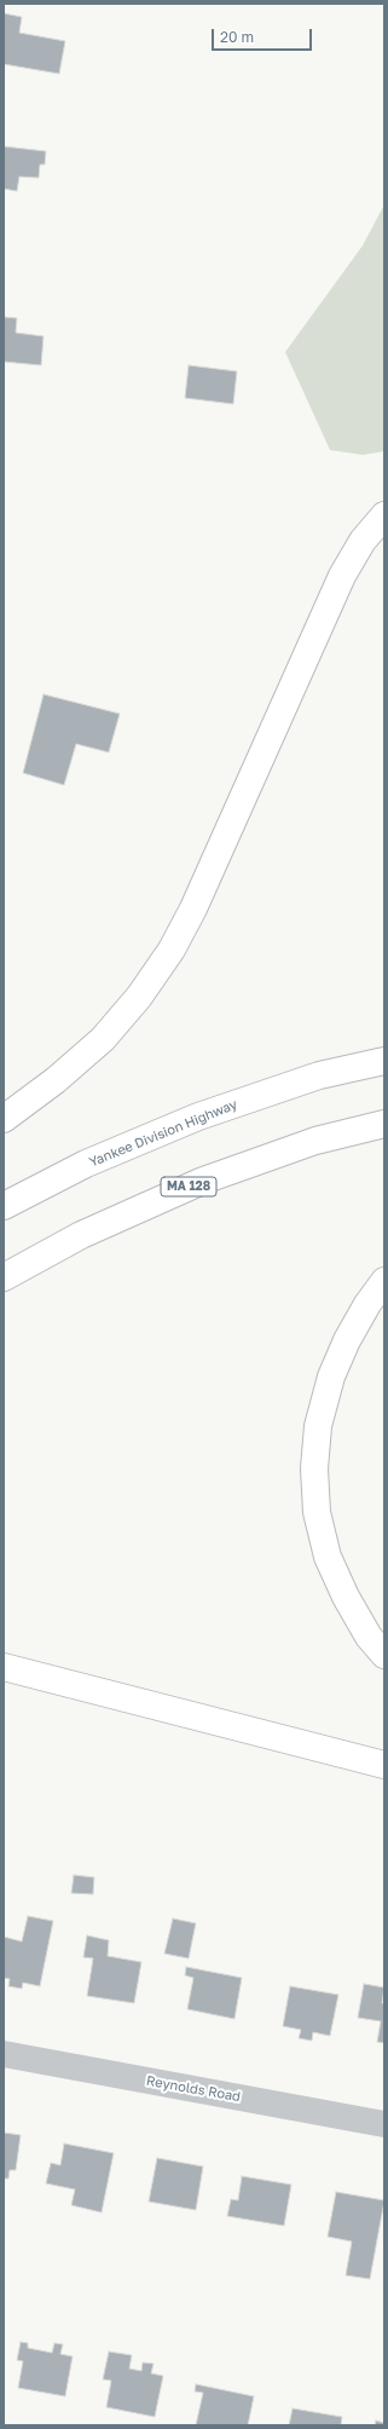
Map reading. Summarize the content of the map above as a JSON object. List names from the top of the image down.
{
  "streets": {
    "highway": ["Yankee Division Highway", "MA 128"],
    "street": ["Reynolds Road"]
  },
  "scale_bar": "20 m"
}
